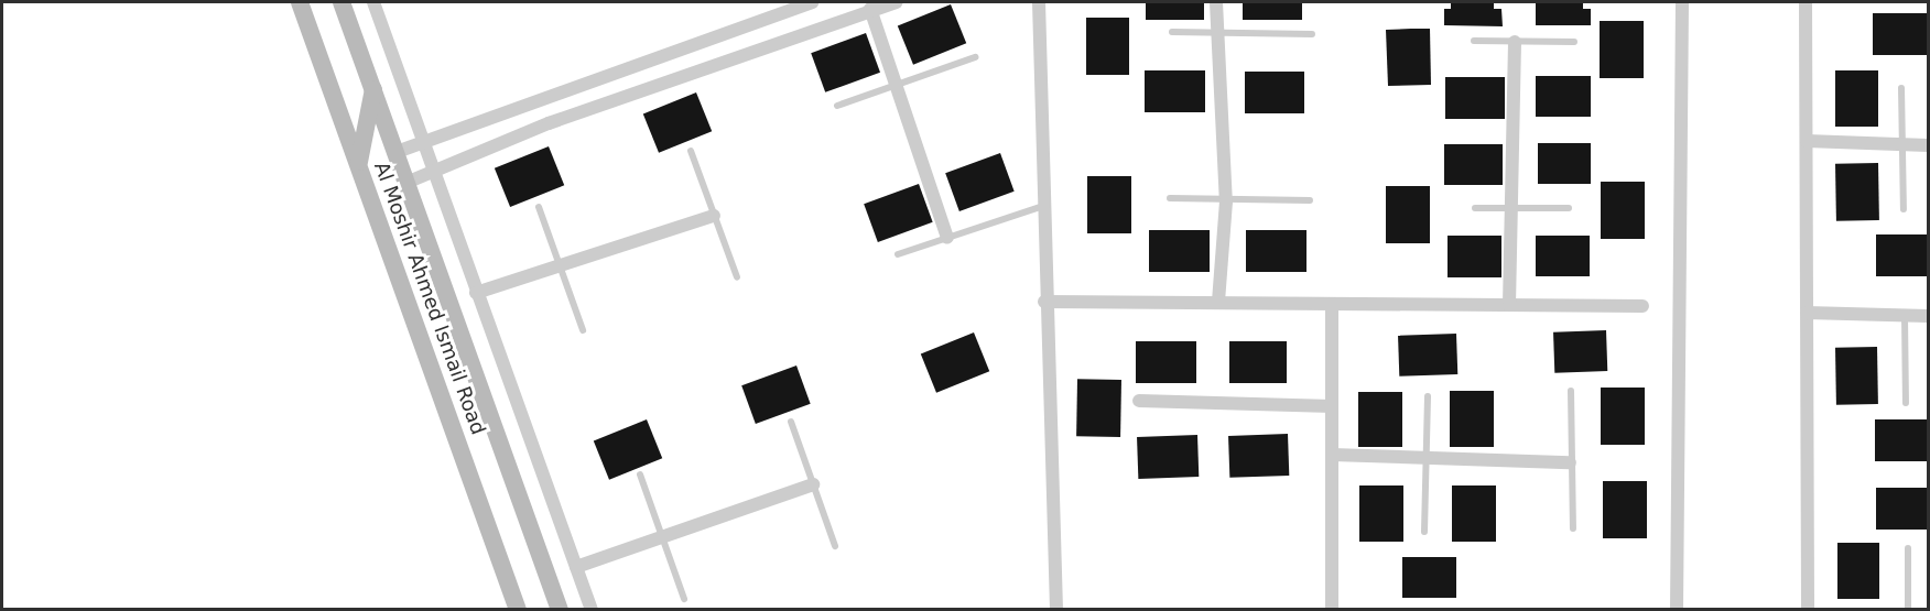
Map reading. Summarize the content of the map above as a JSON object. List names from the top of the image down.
{
  "streets": {
    "street": ["Al Moshir Ahmed Ismail Road"]
  }
}
